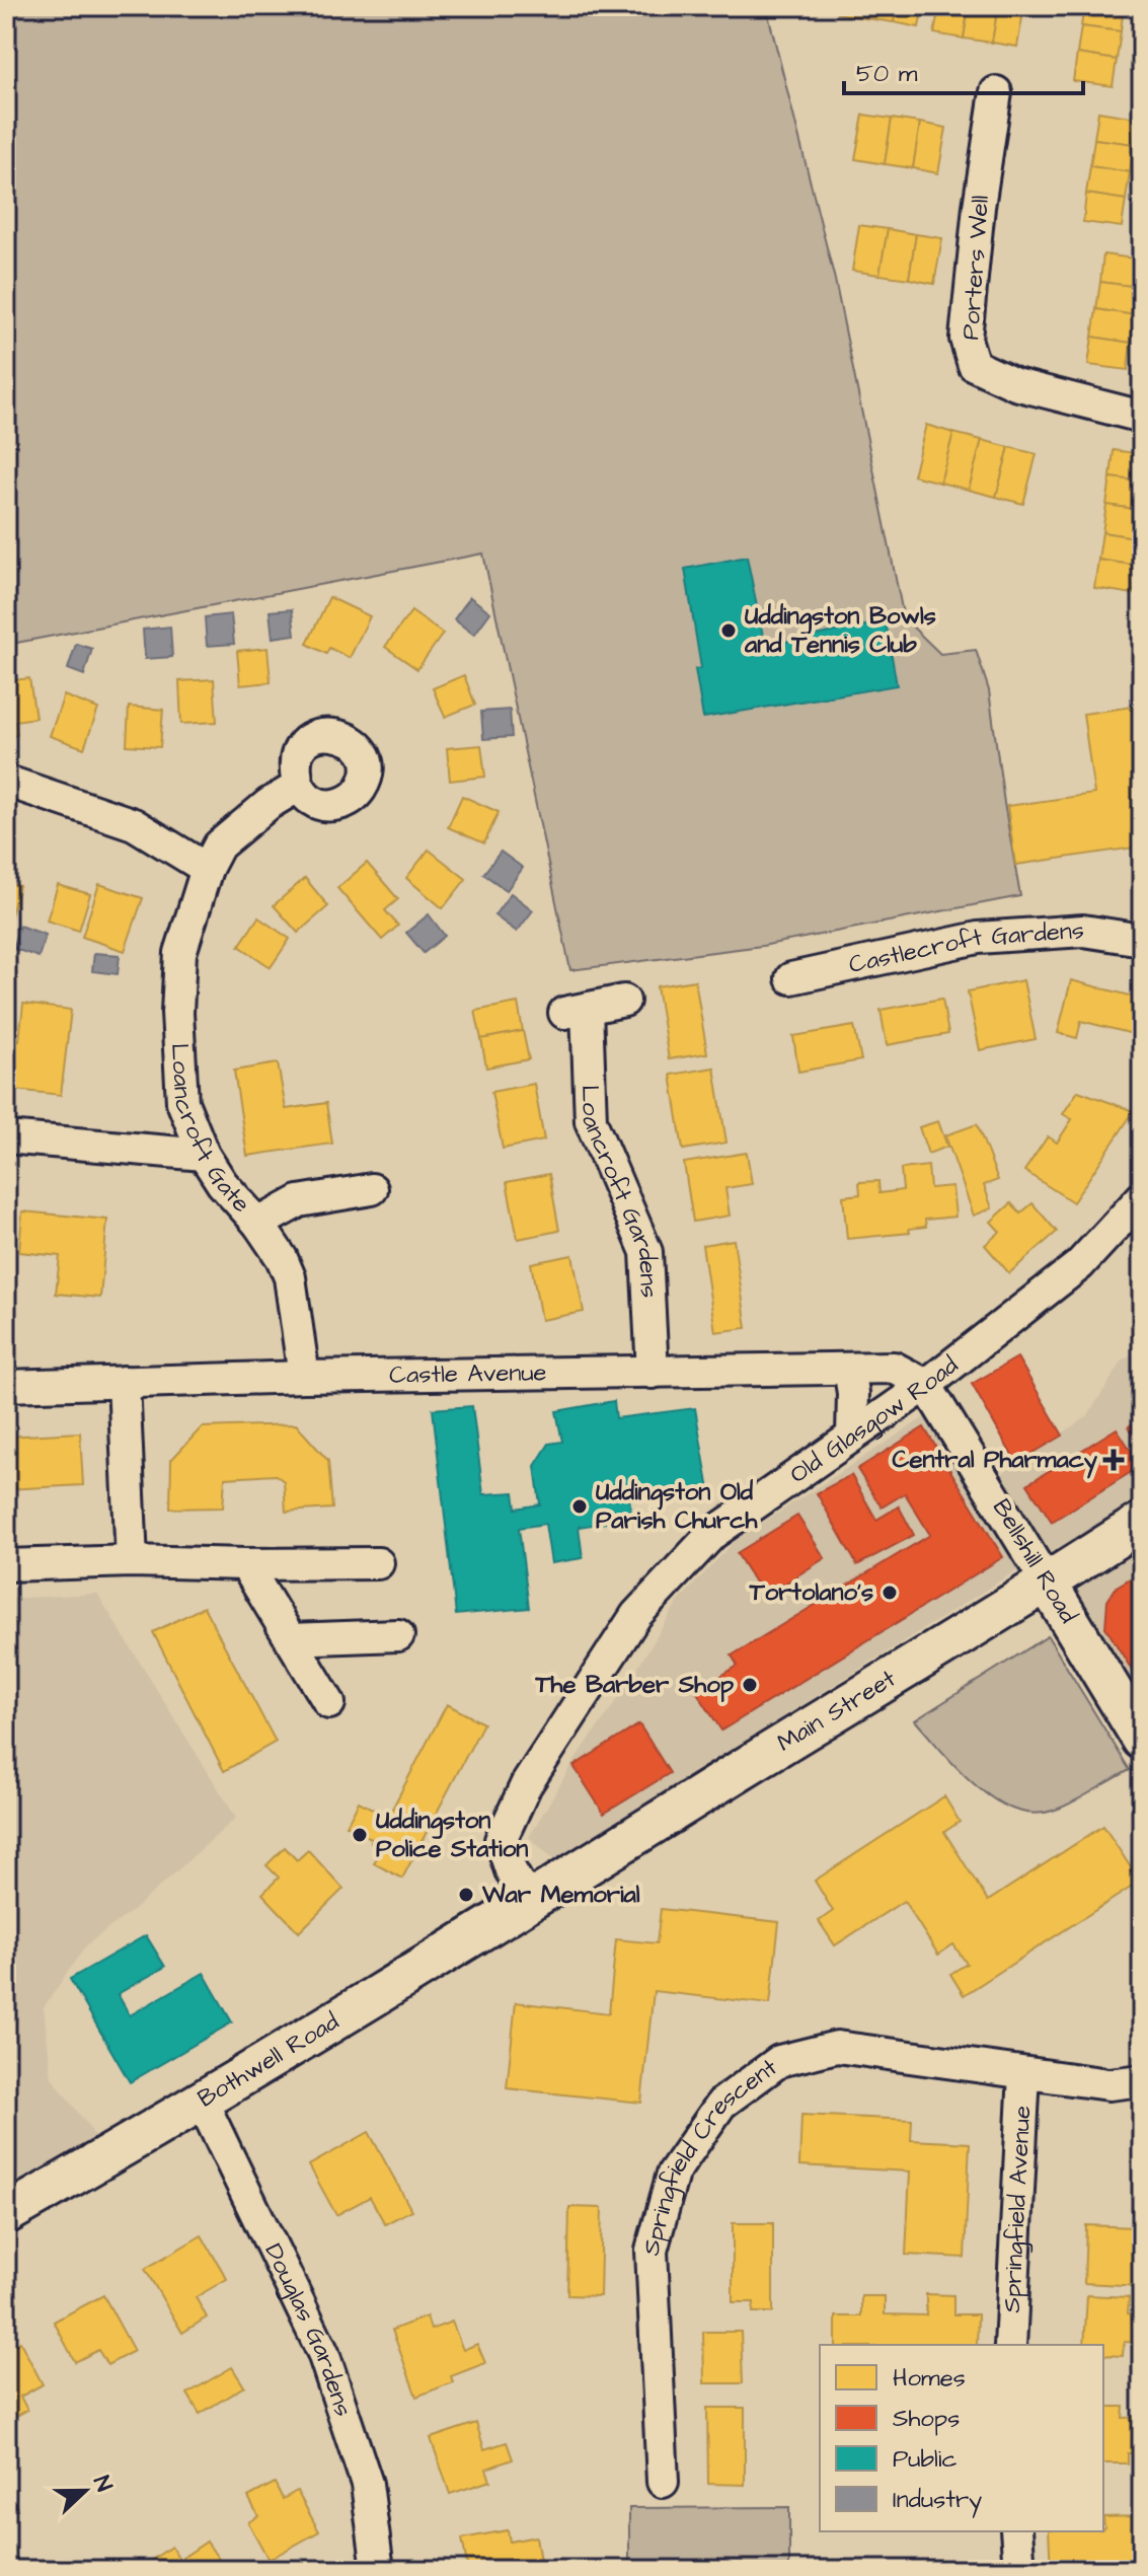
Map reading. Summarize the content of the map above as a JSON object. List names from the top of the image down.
{
  "streets": {
    "main road": ["Bellshill Road", "Main Street", "Bothwell Road"],
    "street": [
      "Porters Well",
      "Castlecroft Gardens",
      "Loancroft Gate",
      "Loancroft Gardens",
      "Castle Avenue",
      "Old Glasgow Road",
      "Springfield Crescent",
      "Springfield Avenue",
      "Douglas Gardens"
    ]
  },
  "crossings": [
    ["Loancroft Gate", "Castle Avenue"],
    ["Loancroft Gardens", "Castle Avenue"],
    ["Castle Avenue", "Old Glasgow Road"],
    ["Castle Avenue", "Bellshill Road"],
    ["Old Glasgow Road", "Bellshill Road"],
    ["Old Glasgow Road", "Main Street"],
    ["Old Glasgow Road", "Bothwell Road"],
    ["Bellshill Road", "Main Street"],
    ["Main Street", "Bothwell Road"],
    ["Bothwell Road", "Douglas Gardens"],
    ["Springfield Crescent", "Springfield Avenue"]
  ],
  "places": {
    "other": [
      "Uddingston Bowls and Tennis Club",
      "Uddingston Old Parish Church",
      "Tortolano's",
      "The Barber Shop",
      "Uddingston Police Station",
      "War Memorial"
    ],
    "health": ["Central Pharmacy"]
  },
  "legend": [
    "Homes",
    "Shops",
    "Public",
    "Industry"
  ],
  "scale_bar": "50 m",
  "north": "right"
}
